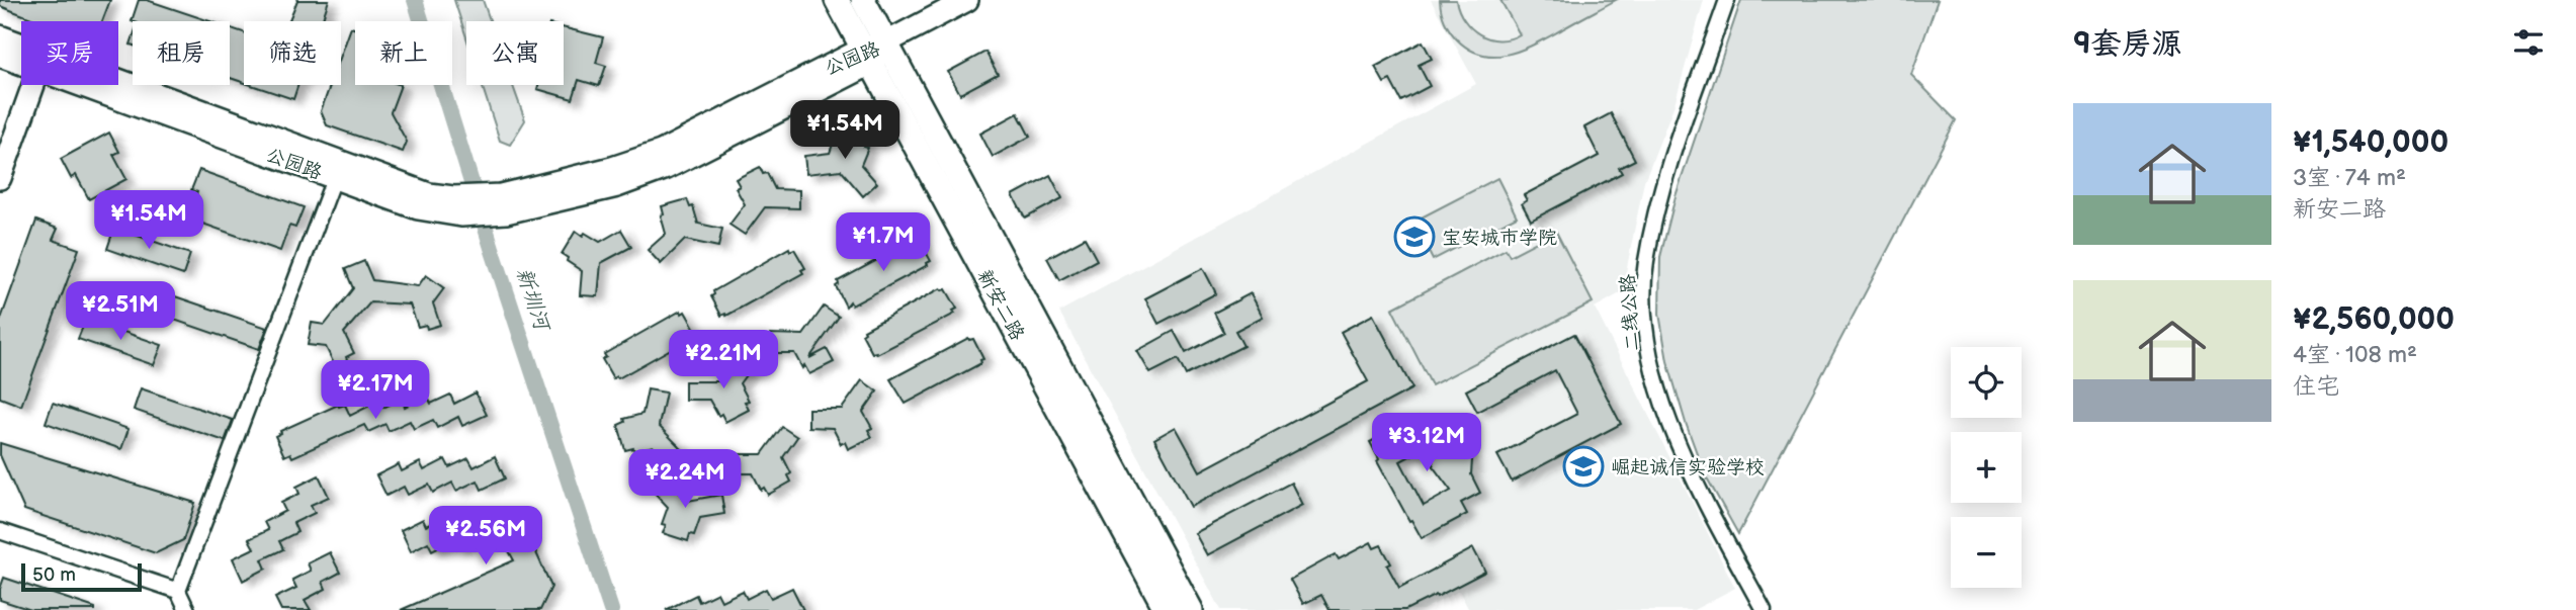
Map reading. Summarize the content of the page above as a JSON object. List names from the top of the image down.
{
  "streets": {
    "main road": ["公园路", "新安二路"],
    "street": ["二线公路"]
  },
  "crossings": [
    ["公园路", "新安二路"]
  ],
  "water": ["新圳河"],
  "places": {
    "school or university": ["宝安城市学院", "崛起诚信实验学校"]
  },
  "scale_bar": "50 m",
  "page": {
    "heading": "9套房源",
    "chip": [
      "买房",
      "租房",
      "筛选",
      "新上",
      "公寓"
    ],
    "list": [
      {
        "name": "¥1,540,000",
        "note": "3室 · 74 m² · 新安二路"
      },
      {
        "name": "¥2,560,000",
        "note": "4室 · 108 m² · 住宅"
      }
    ],
    "price": [
      "¥1.54M",
      "¥1.54M",
      "¥1.7M",
      "¥2.51M",
      "¥2.21M",
      "¥2.17M",
      "¥3.12M",
      "¥2.24M",
      "¥2.56M"
    ],
    "map_buttons": ["+", "−"],
    "scale": "50 m"
  }
}
